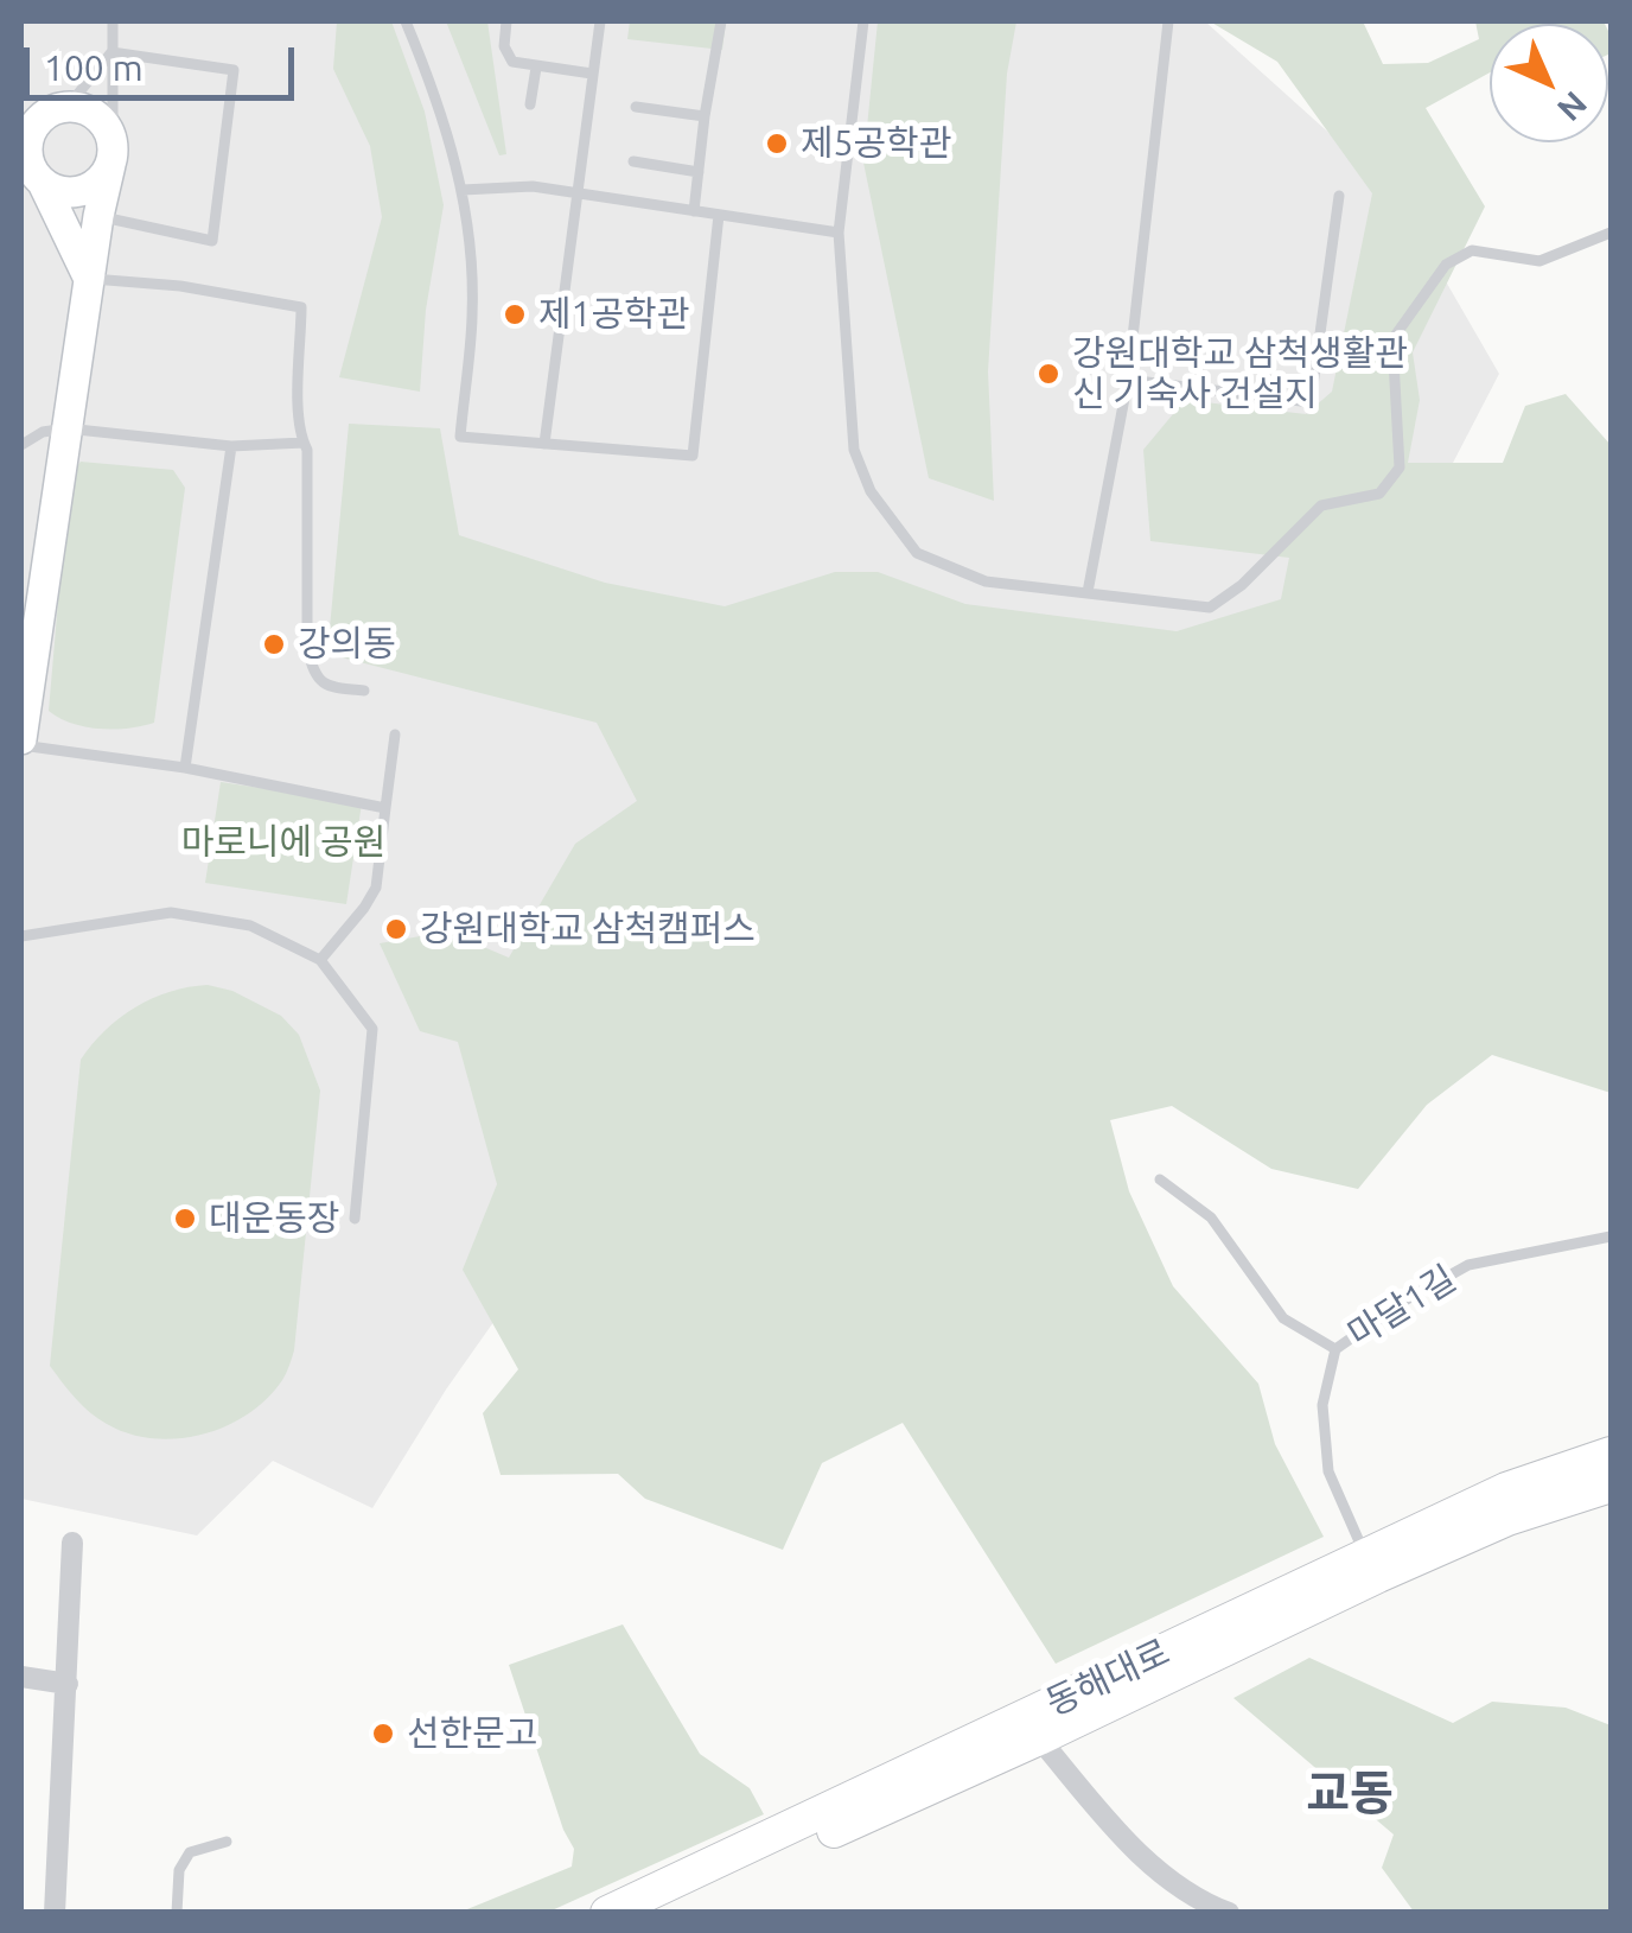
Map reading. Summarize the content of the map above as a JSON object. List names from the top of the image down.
{
  "streets": {
    "main road": ["동해대로"],
    "lane": ["마달1길"]
  },
  "crossings": [
    ["마달1길", "동해대로"]
  ],
  "districts": ["교동"],
  "parks": ["마로니에 공원"],
  "places": [
    "제5공학관",
    "제1공학관",
    "강원대학교 삼척생활관 신 기숙사 건설지",
    "강의동",
    "강원대학교 삼척캠퍼스",
    "대운동장",
    "선한문고"
  ],
  "scale_bar": "100 m",
  "north": "bottom right"
}
